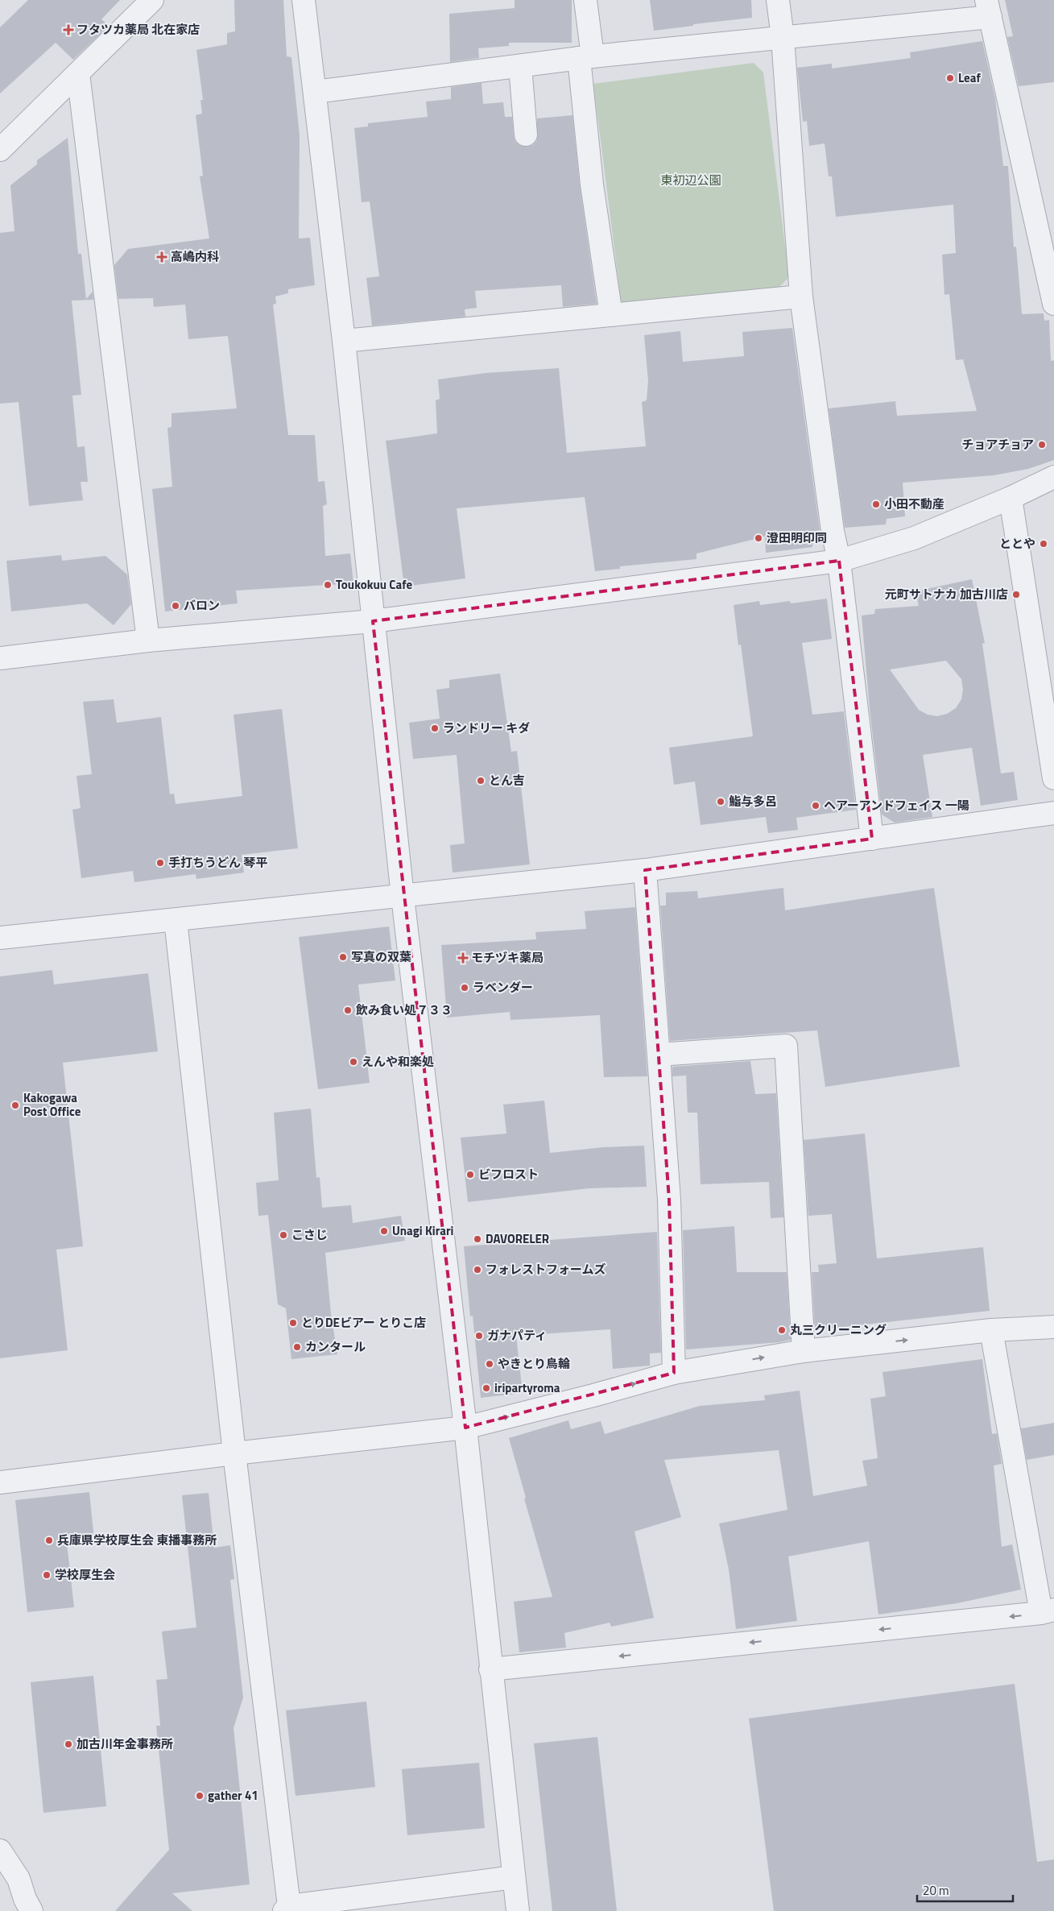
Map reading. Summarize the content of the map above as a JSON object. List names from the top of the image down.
{
  "parks": ["東初辺公園"],
  "places": {
    "health": ["フタツカ薬局 北在家店", "高嶋内科", "モチヅキ薬局"],
    "other": [
      "Leaf",
      "チョアチョア",
      "小田不動産",
      "澄田明印同",
      "ととや",
      "Toukokuu Cafe",
      "元町サトナカ 加古川店",
      "バロン",
      "ランドリー キダ",
      "とん吉",
      "鮨与多呂",
      "ヘアーアンドフェイス 一陽",
      "手打ちうどん 琴平",
      "写真の双葉",
      "ラベンダー",
      "飲み食い処７３３",
      "えんや和楽処",
      "Kakogawa Post Office",
      "ビフロスト",
      "Unagi Kirari",
      "こさじ",
      "DAVORELER",
      "フォレストフォームズ",
      "とりDEビアー とりこ店",
      "丸三クリーニング",
      "ガナパティ",
      "カンタール",
      "やきとり鳥輪",
      "iripartyroma",
      "兵庫県学校厚生会 東播事務所",
      "学校厚生会",
      "加古川年金事務所",
      "gather 41"
    ]
  },
  "scale_bar": "20 m"
}
